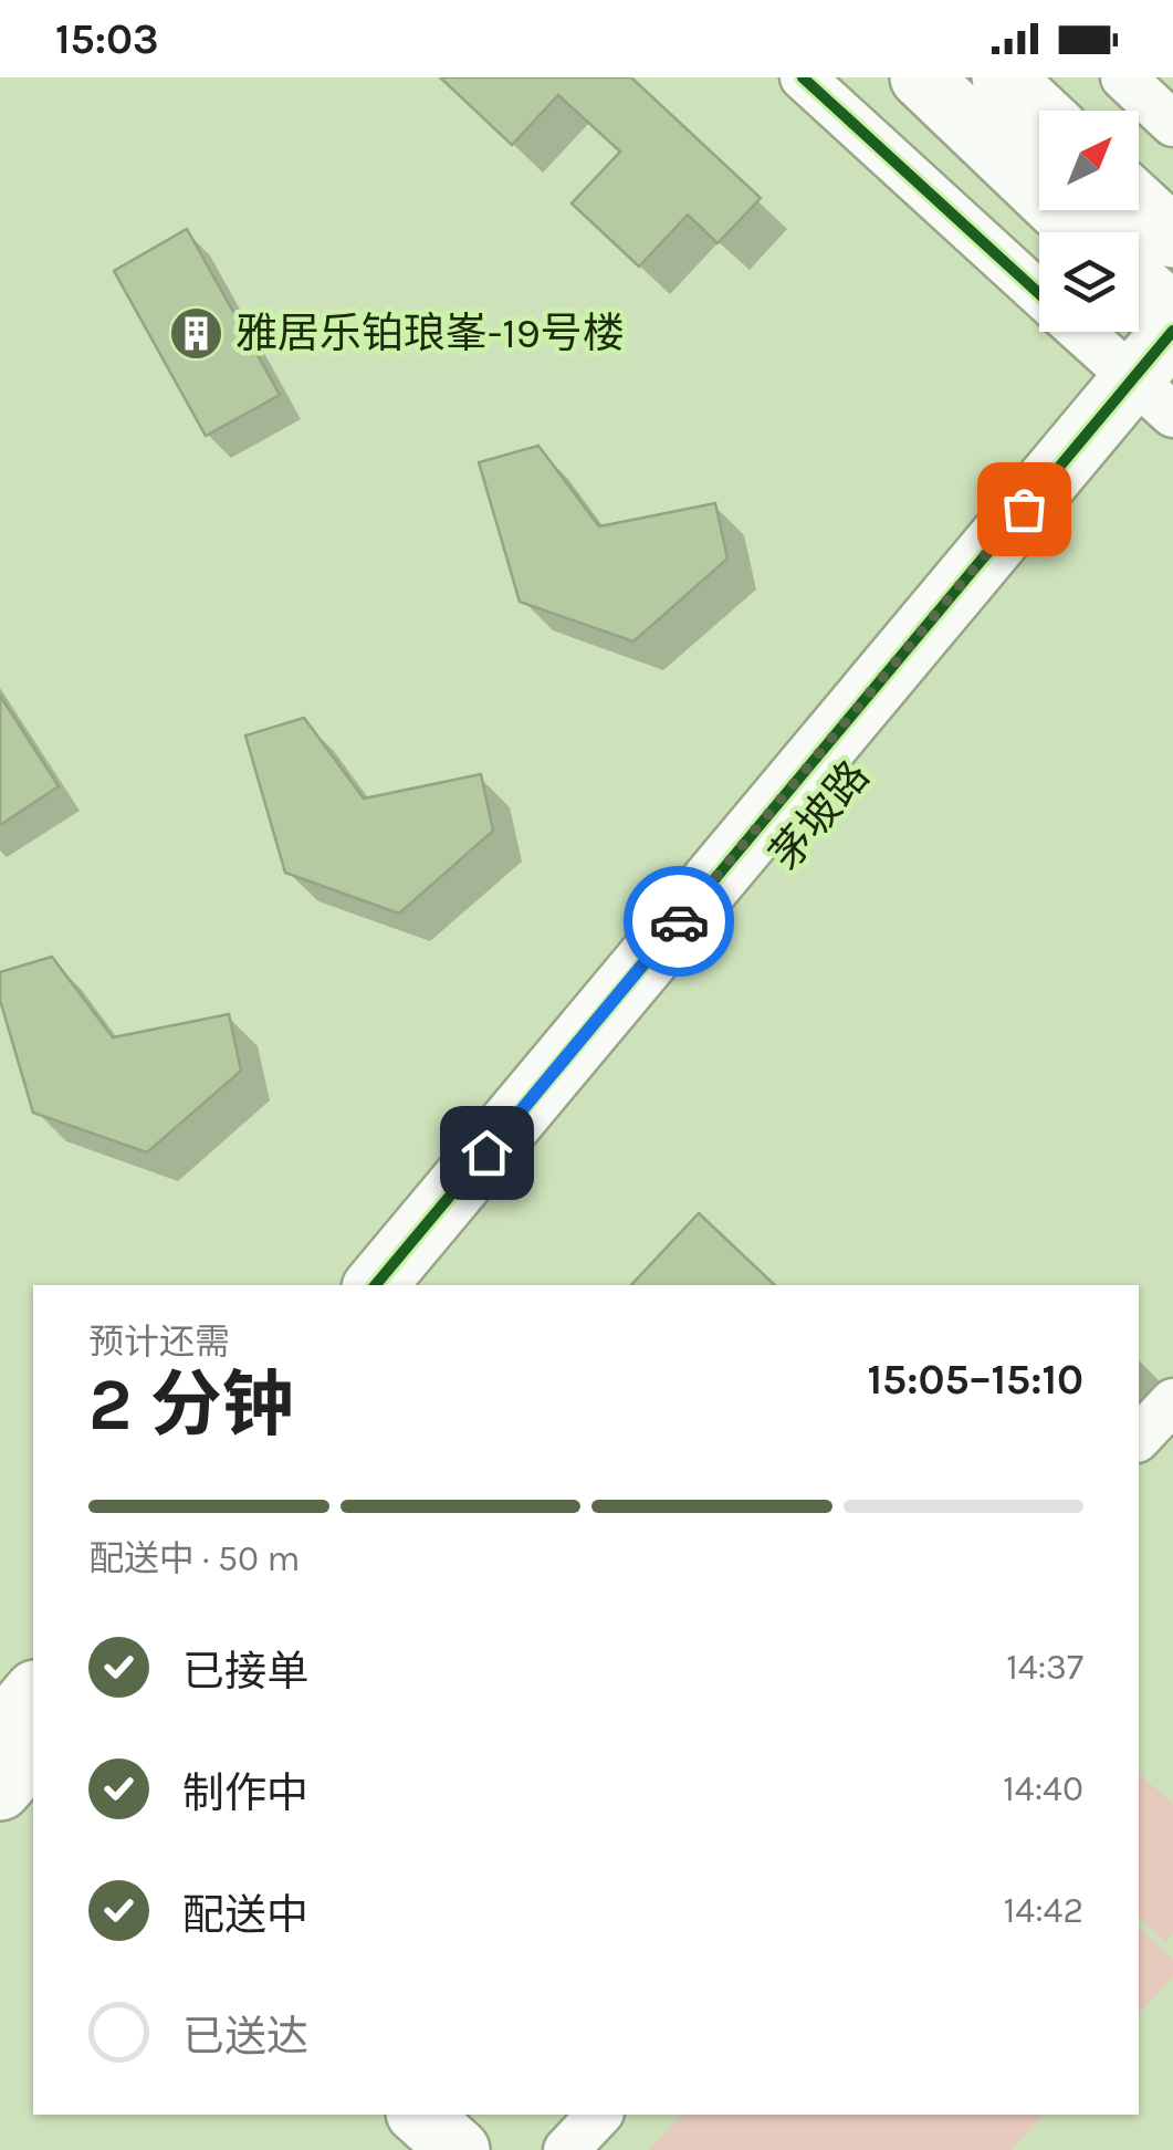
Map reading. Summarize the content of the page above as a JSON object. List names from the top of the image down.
{
  "streets": {
    "street": ["茅坡路"]
  },
  "places": {
    "building": ["雅居乐铂琅峯-19号楼"]
  },
  "north": "top right",
  "page": {
    "status": "15:03",
    "heading": ["2 分钟", "预计还需", "15:05–15:10"],
    "bar": "配送中 · 50 m",
    "list": [
      ["已接单", "14:37"],
      ["制作中", "14:40"],
      ["配送中", "14:42"],
      "已送达"
    ]
  }
}
